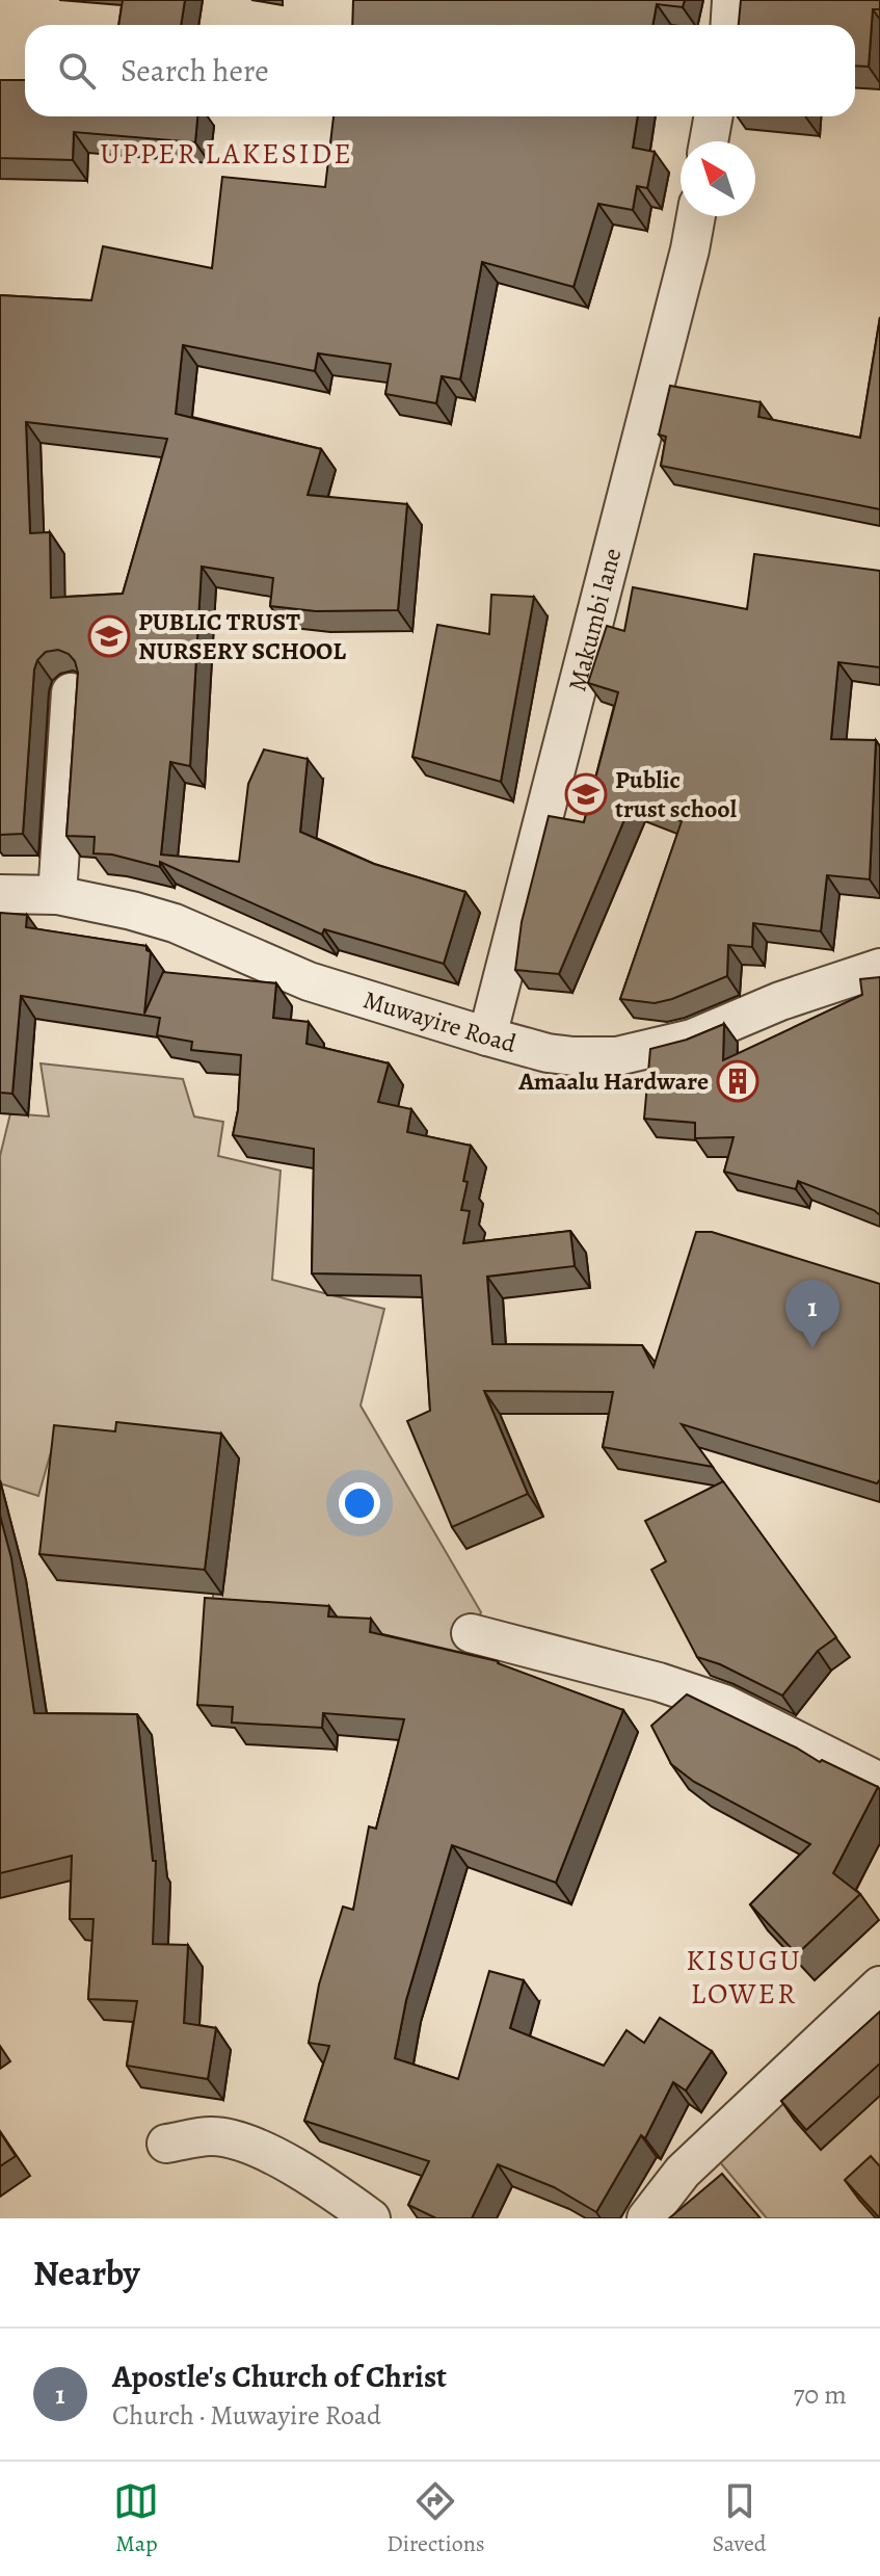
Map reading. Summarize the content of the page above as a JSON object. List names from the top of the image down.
{
  "streets": {
    "street": ["Makumbi lane", "Muwayire Road"]
  },
  "crossings": [
    ["Makumbi lane", "Muwayire Road"]
  ],
  "districts": ["UPPER LAKESIDE", "KISUGU LOWER"],
  "places": {
    "school or university": ["PUBLIC TRUST NURSERY SCHOOL", "Public trust school"],
    "building": ["Amaalu Hardware"]
  },
  "north": "top left",
  "page": {
    "search": "Search here",
    "pins": "1",
    "heading": "Nearby",
    "list": [
      {
        "mark": "1",
        "name": "Apostle's Church of Christ",
        "note": "Church · Muwayire Road",
        "value": "70 m"
      }
    ],
    "nav": ["Map", "Directions", "Saved"]
  }
}
